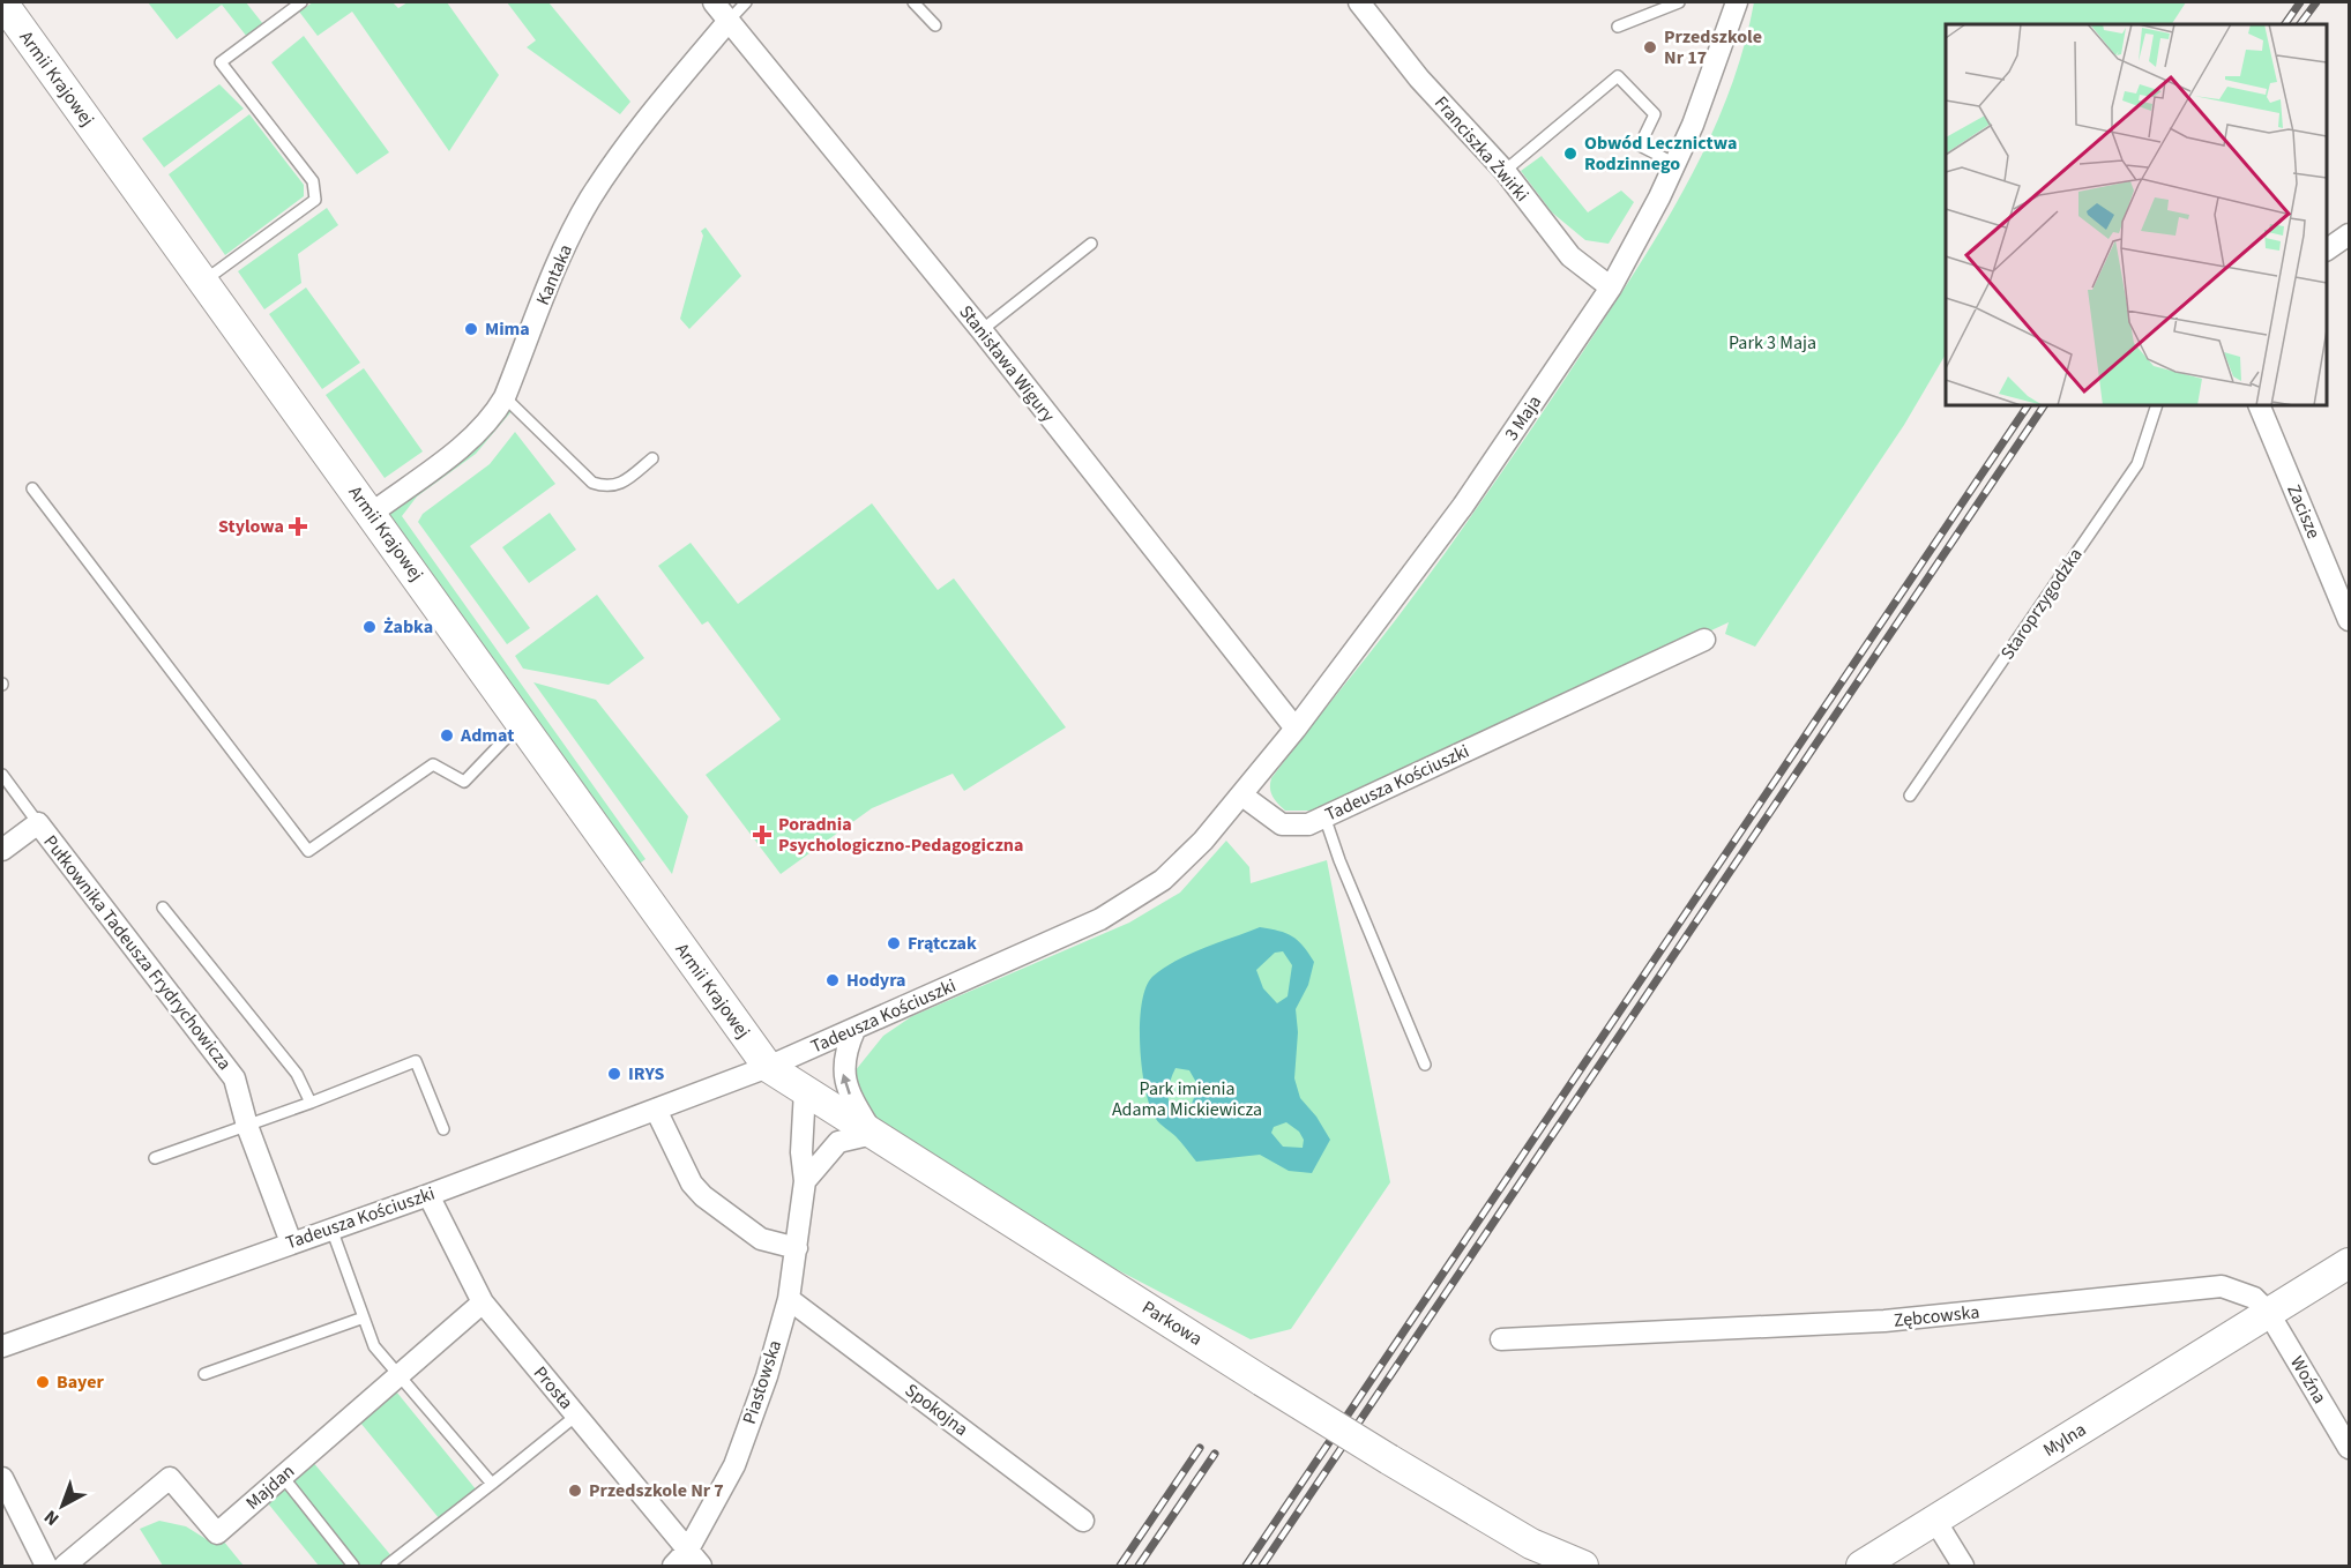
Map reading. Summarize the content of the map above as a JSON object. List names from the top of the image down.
{
  "streets": {
    "street": [
      "Armii Krajowej",
      "Franciszka Żwirki",
      "Kantaka",
      "Stanisława Wigury",
      "3 Maja",
      "Zacisze",
      "Tadeusza Kościuszki",
      "Pułkownika Tadeusza Frydrychowicza",
      "Zębcowska",
      "Parkowa",
      "Woźna",
      "Piastowska",
      "Prosta",
      "Spokojna",
      "Mylna",
      "Majdan"
    ],
    "lane": ["Staroprzygodzka"]
  },
  "crossings": [
    ["Armii Krajowej", "Kantaka"],
    ["Armii Krajowej", "Tadeusza Kościuszki"],
    ["Armii Krajowej", "Parkowa"],
    ["Franciszka Żwirki", "3 Maja"],
    ["Kantaka", "Stanisława Wigury"],
    ["Stanisława Wigury", "3 Maja"],
    ["3 Maja", "Tadeusza Kościuszki"],
    ["Tadeusza Kościuszki", "Pułkownika Tadeusza Frydrychowicza"],
    ["Tadeusza Kościuszki", "Parkowa"],
    ["Tadeusza Kościuszki", "Prosta"],
    ["Zębcowska", "Woźna"],
    ["Zębcowska", "Mylna"],
    ["Parkowa", "Piastowska"],
    ["Woźna", "Mylna"],
    ["Piastowska", "Prosta"],
    ["Piastowska", "Spokojna"],
    ["Prosta", "Majdan"]
  ],
  "parks": ["Park 3 Maja", "Park imienia Adama Mickiewicza"],
  "places": {
    "other": [
      "Przedszkole Nr 17",
      "Obwód Lecznictwa Rodzinnego",
      "Mima",
      "Żabka",
      "Admat",
      "Frątczak",
      "Hodyra",
      "IRYS",
      "Bayer",
      "Przedszkole Nr 7"
    ],
    "health": ["Stylowa", "Poradnia Psychologiczno-Pedagogiczna"]
  },
  "north": "bottom left"
}
